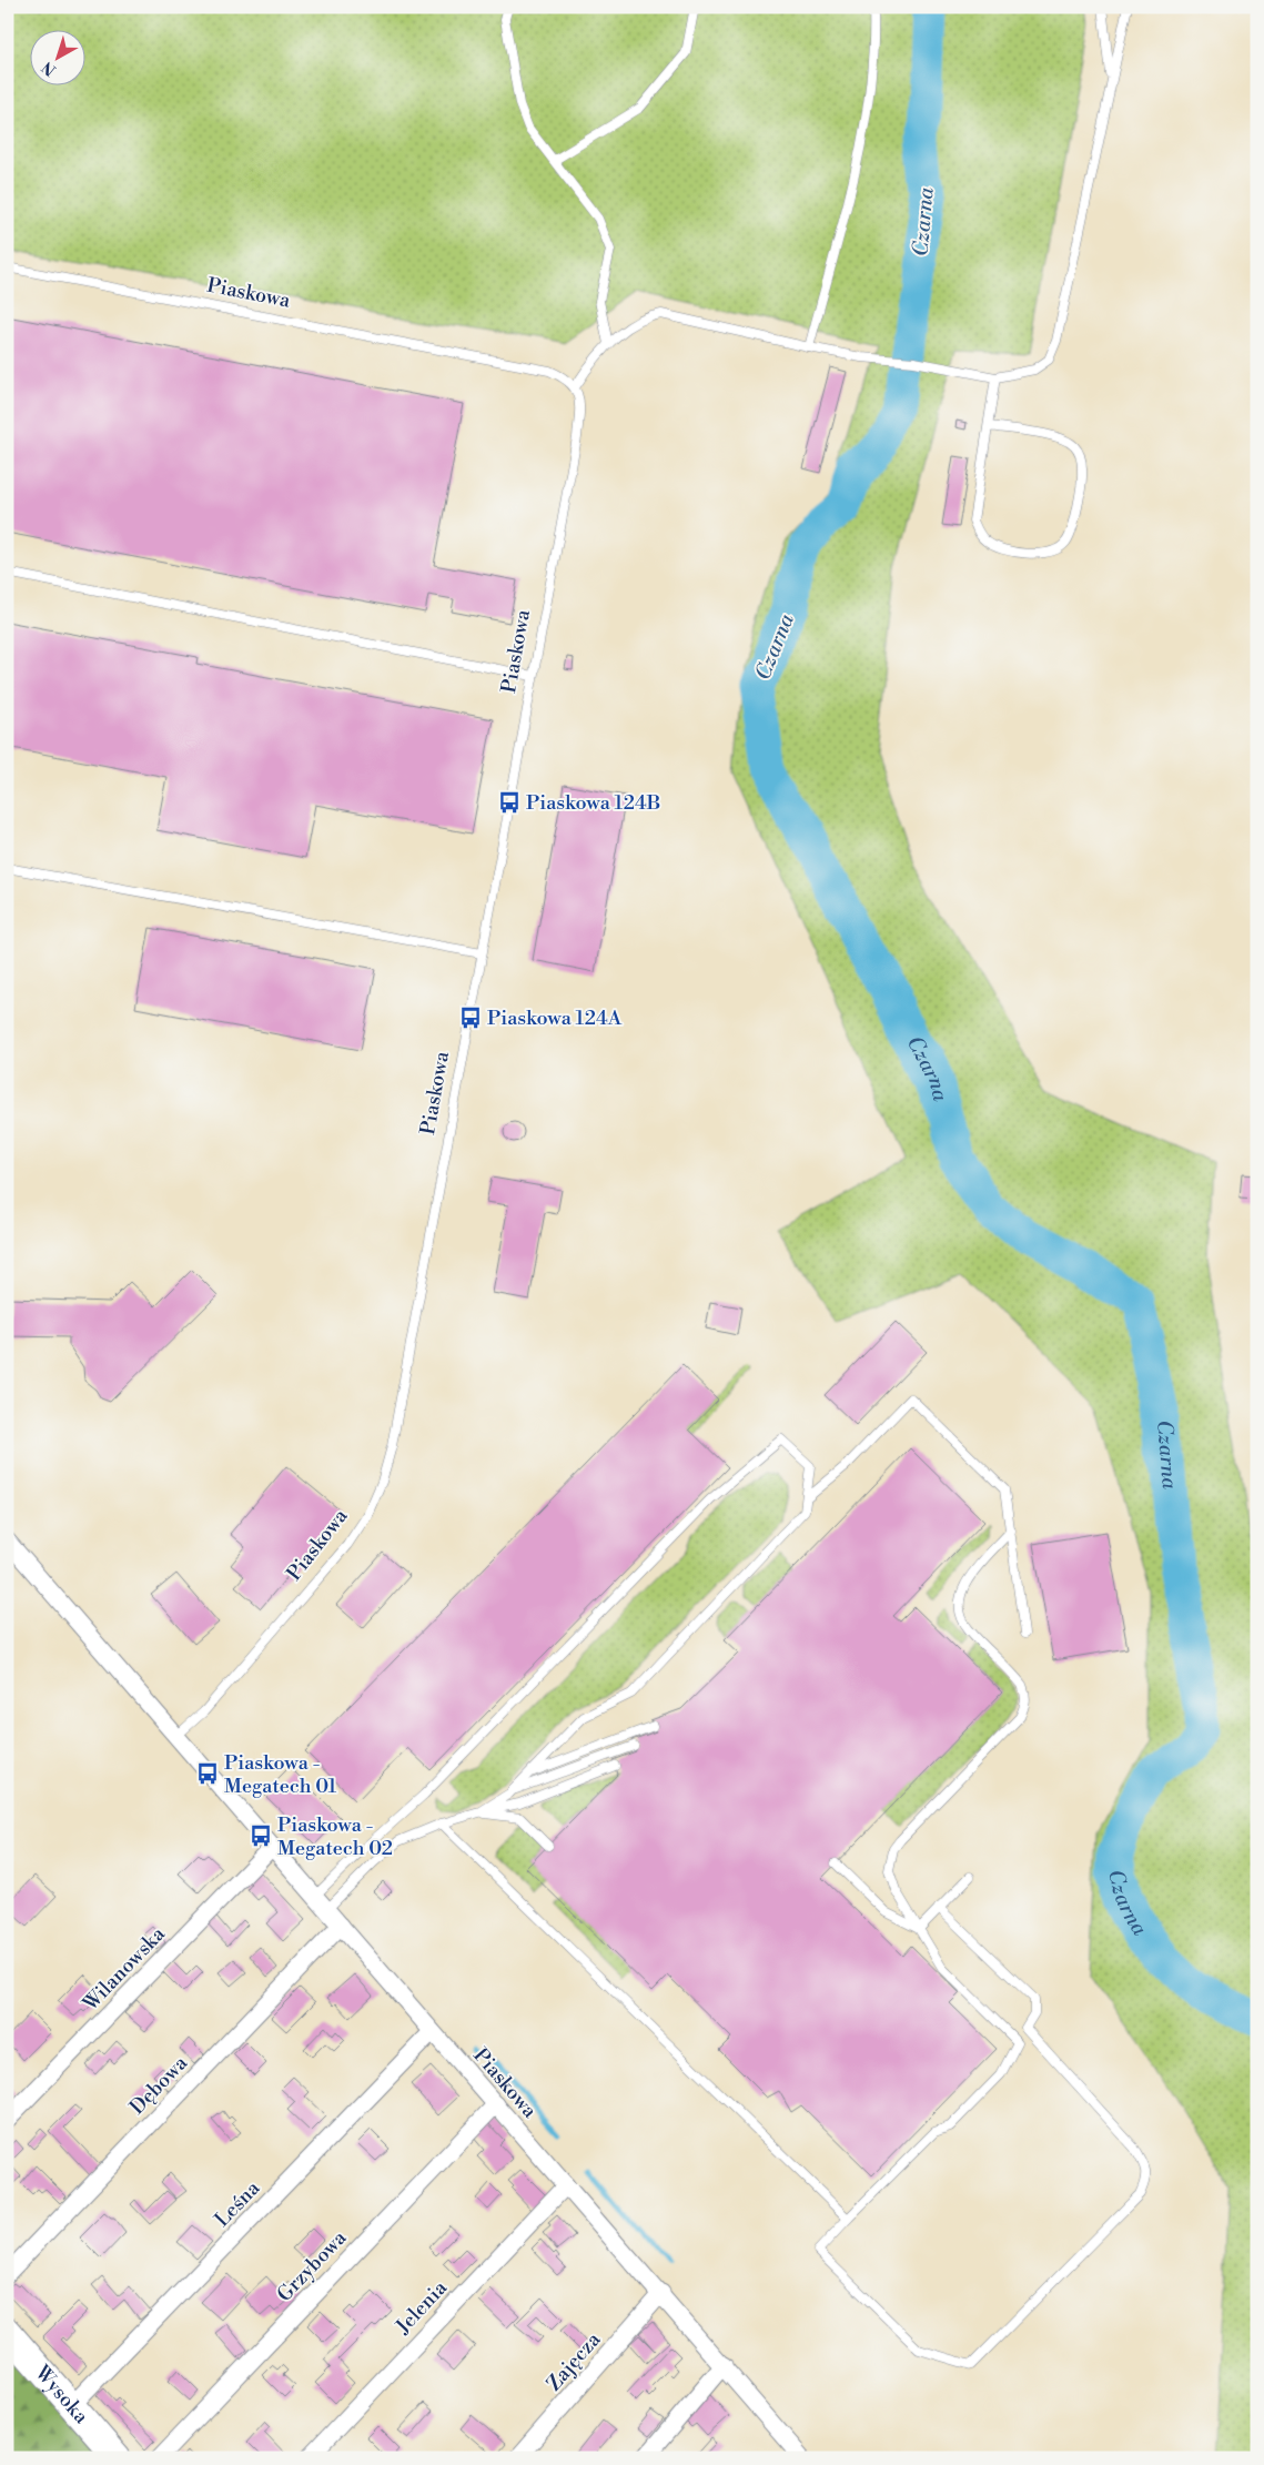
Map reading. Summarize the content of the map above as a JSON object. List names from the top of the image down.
{
  "streets": {
    "main road": ["Wysoka"],
    "street": [
      "Piaskowa",
      "Wilanowska",
      "Dębowa",
      "Leśna",
      "Grzybowa",
      "Jelenia",
      "Zajęcza"
    ]
  },
  "crossings": [
    ["Piaskowa", "Wilanowska"],
    ["Piaskowa", "Dębowa"],
    ["Piaskowa", "Leśna"],
    ["Piaskowa", "Grzybowa"],
    ["Piaskowa", "Jelenia"],
    ["Piaskowa", "Zajęcza"],
    ["Leśna", "Wysoka"]
  ],
  "water": ["Czarna"],
  "places": {
    "bus stop": [
      "Piaskowa 124B",
      "Piaskowa 124A",
      "Piaskowa - Megatech 01",
      "Piaskowa - Megatech 02"
    ]
  },
  "north": "bottom left"
}
